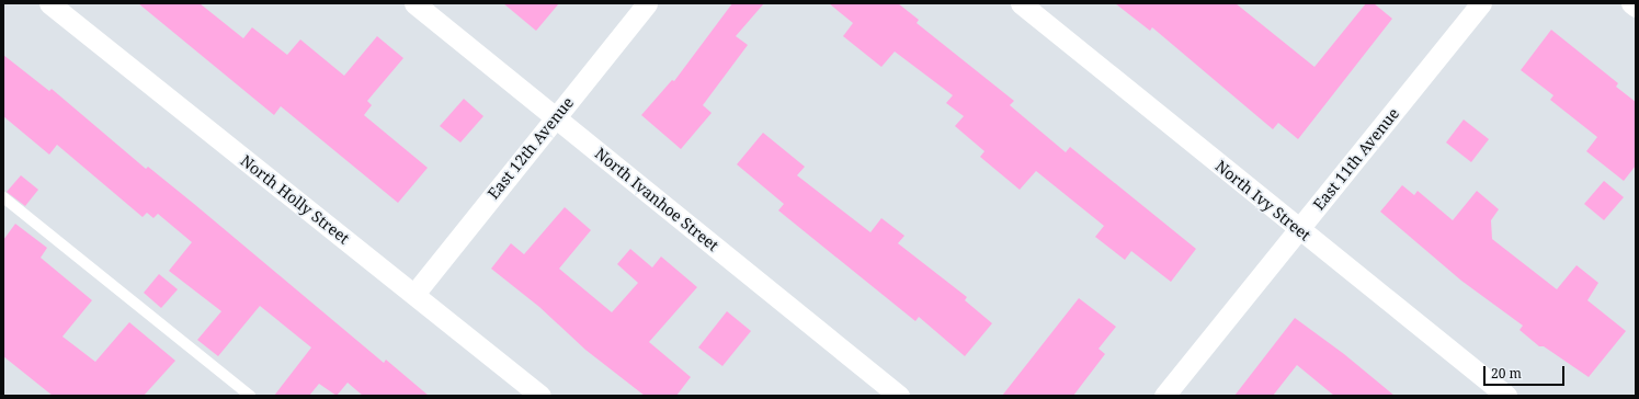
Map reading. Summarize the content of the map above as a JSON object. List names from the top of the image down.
{
  "streets": {
    "street": [
      "East 12th Avenue",
      "East 11th Avenue",
      "North Holly Street",
      "North Ivanhoe Street",
      "North Ivy Street"
    ]
  },
  "crossings": [
    ["East 12th Avenue", "North Holly Street"],
    ["East 12th Avenue", "North Ivanhoe Street"],
    ["East 11th Avenue", "North Ivy Street"]
  ],
  "scale_bar": "20 m"
}
